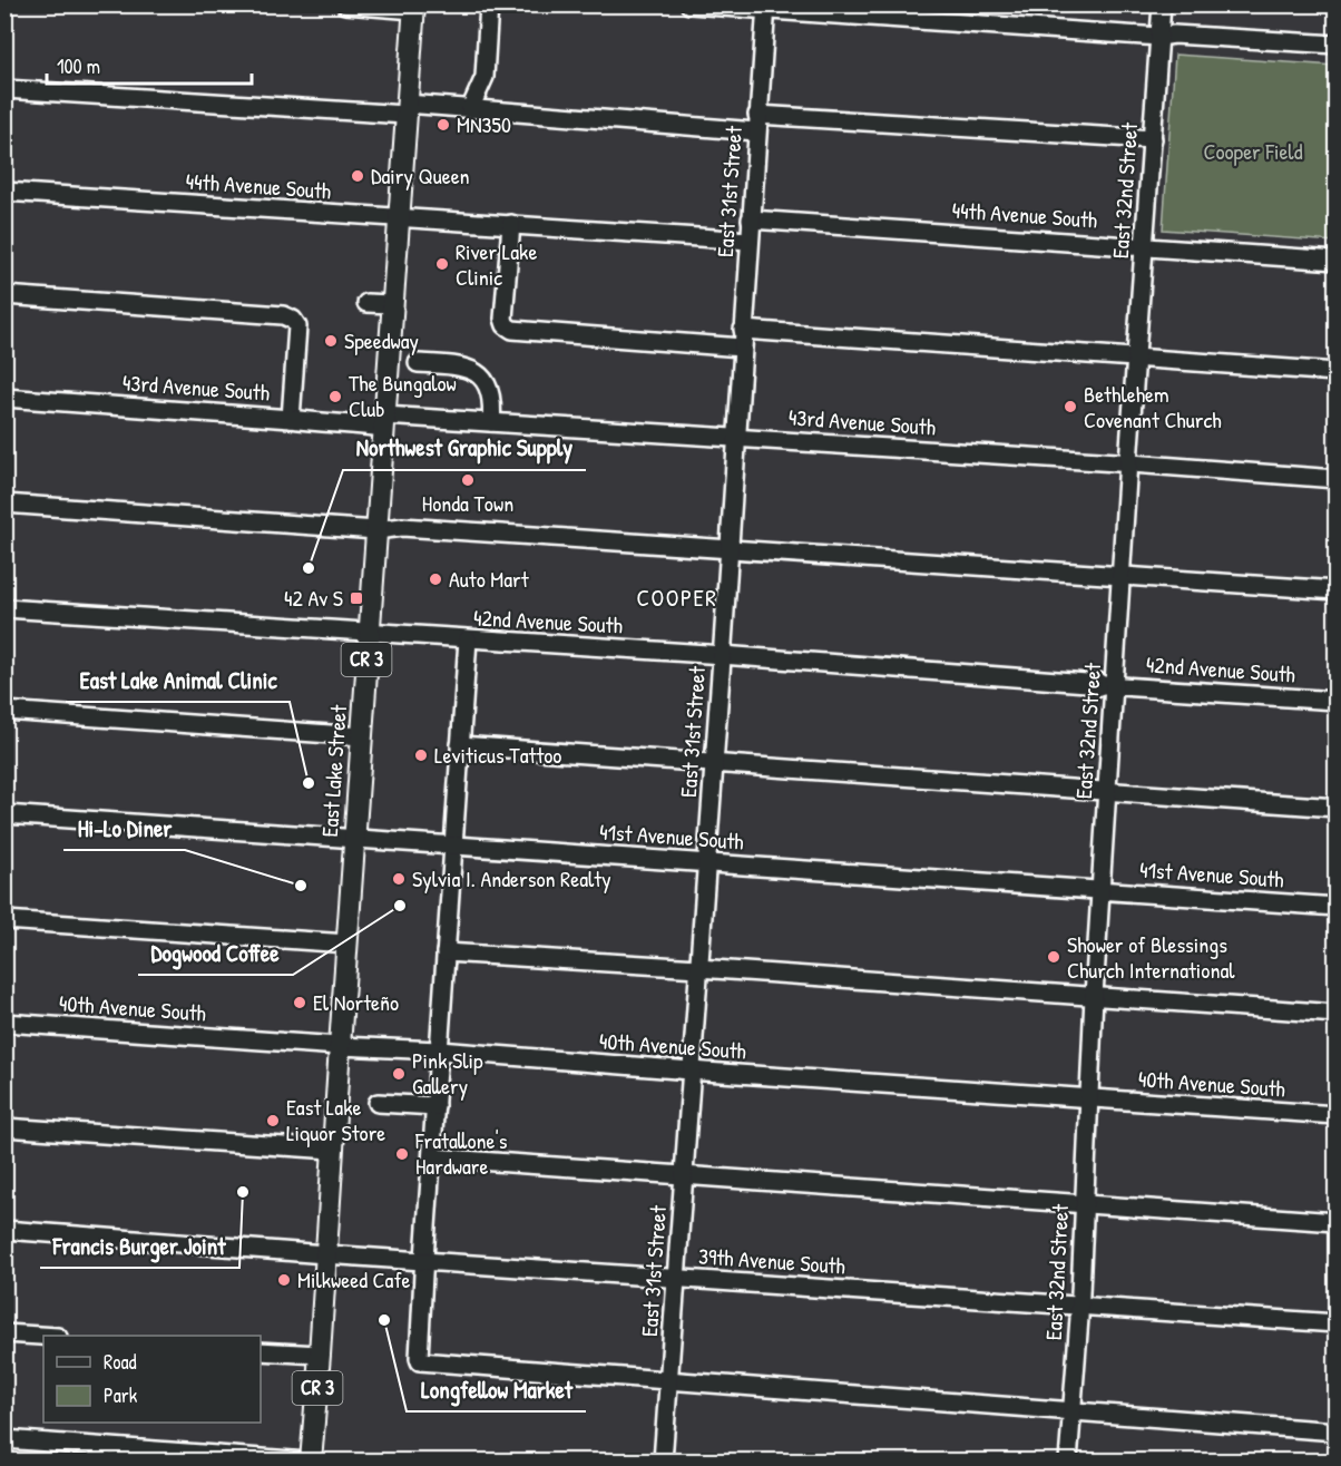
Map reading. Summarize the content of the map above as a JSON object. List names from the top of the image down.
{
  "streets": {
    "main road": ["CR 3", "East Lake Street"],
    "street": [
      "44th Avenue South",
      "East 32nd Street",
      "East 31st Street",
      "43rd Avenue South",
      "42nd Avenue South",
      "41st Avenue South",
      "40th Avenue South",
      "39th Avenue South"
    ]
  },
  "crossings": [
    ["44th Avenue South", "East 32nd Street"],
    ["44th Avenue South", "East 31st Street"],
    ["44th Avenue South", "East Lake Street"],
    ["East 32nd Street", "43rd Avenue South"],
    ["East 32nd Street", "42nd Avenue South"],
    ["East 32nd Street", "41st Avenue South"],
    ["East 32nd Street", "40th Avenue South"],
    ["East 32nd Street", "39th Avenue South"],
    ["East 31st Street", "43rd Avenue South"],
    ["East 31st Street", "42nd Avenue South"],
    ["East 31st Street", "41st Avenue South"],
    ["East 31st Street", "40th Avenue South"],
    ["East 31st Street", "39th Avenue South"],
    ["43rd Avenue South", "East Lake Street"],
    ["42nd Avenue South", "East Lake Street"],
    ["East Lake Street", "41st Avenue South"],
    ["East Lake Street", "40th Avenue South"],
    ["East Lake Street", "39th Avenue South"]
  ],
  "districts": ["COOPER"],
  "parks": ["Cooper Field"],
  "places": {
    "other": [
      "MN350",
      "Dairy Queen",
      "River Lake Clinic",
      "Speedway",
      "The Bungalow Club",
      "Bethlehem Covenant Church",
      "Honda Town",
      "Northwest Graphic Supply",
      "Auto Mart",
      "Leviticus Tattoo",
      "East Lake Animal Clinic",
      "Sylvia I. Anderson Realty",
      "Hi-Lo Diner",
      "Dogwood Coffee",
      "Shower of Blessings Church International",
      "El Norteño",
      "Pink Slip Gallery",
      "East Lake Liquor Store",
      "Fratallone's Hardware",
      "Francis Burger Joint",
      "Milkweed Cafe",
      "Longfellow Market"
    ],
    "transit": ["42 Av S"]
  },
  "legend": ["Road", "Park"],
  "scale_bar": "100 m"
}
